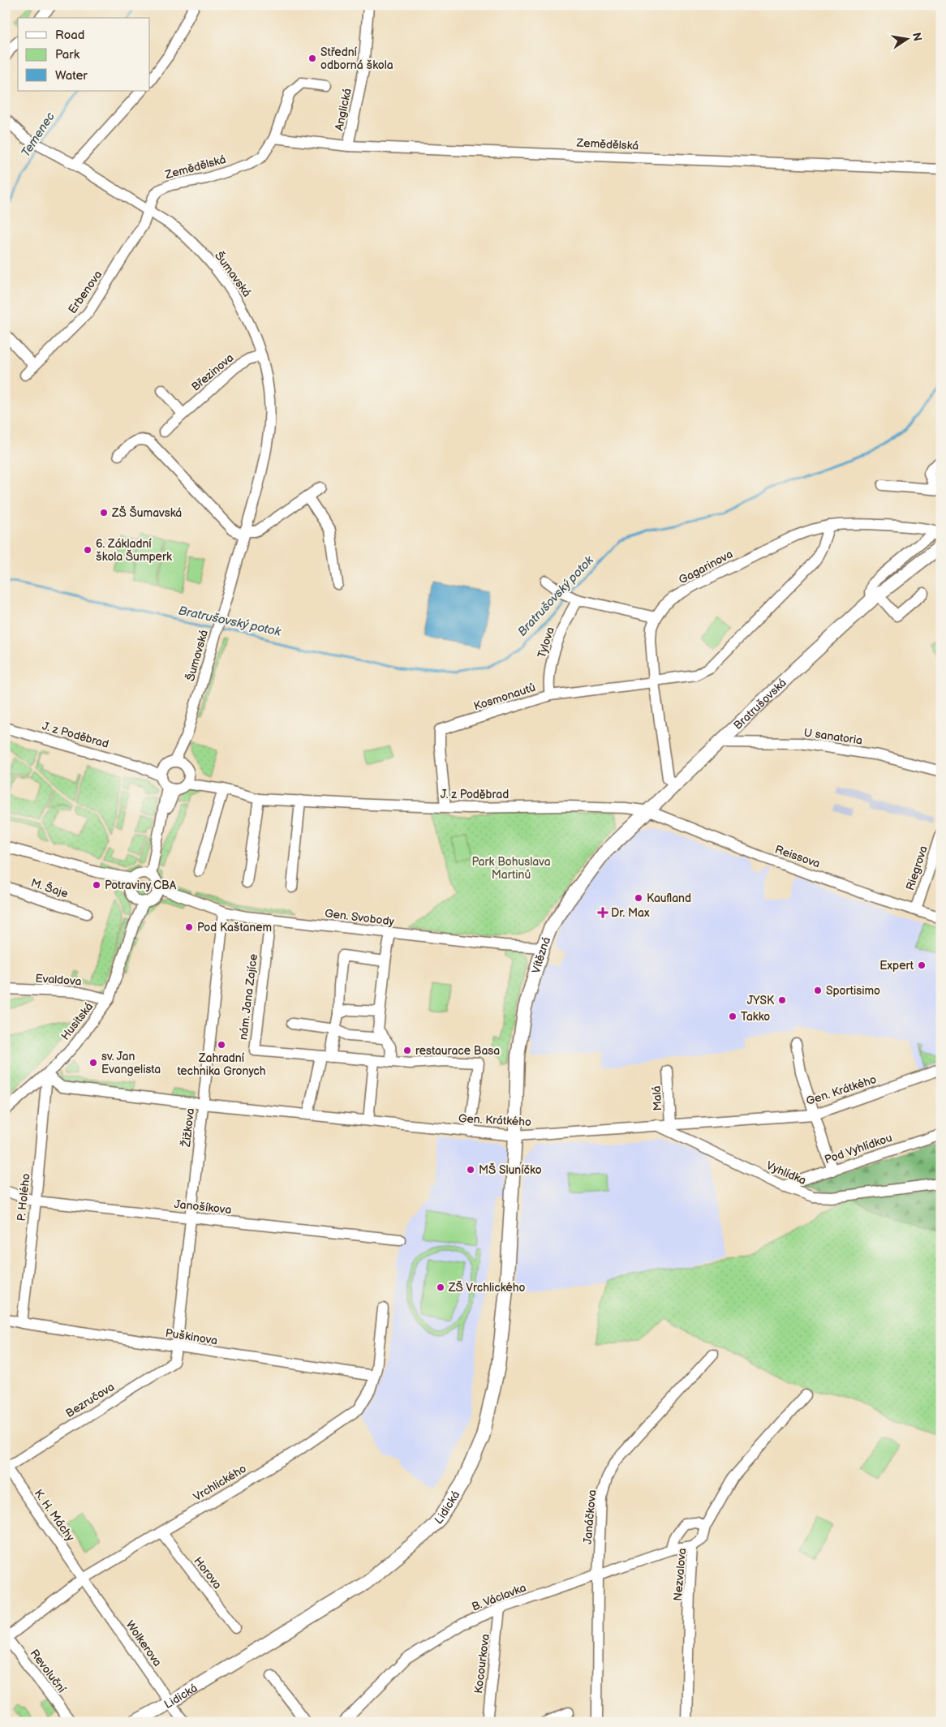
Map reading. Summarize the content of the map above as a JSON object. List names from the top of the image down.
{
  "streets": {
    "main road": ["Bratrušovská", "Vítězná", "Lidická"],
    "street": [
      "Anglická",
      "Zemědělská",
      "Šumavská",
      "Erbenova",
      "Březinova",
      "Gagarinova",
      "Tylova",
      "Kosmonautů",
      "J. z Poděbrad",
      "U sanatoria",
      "Reissova",
      "Riegrova",
      "M. Šaje",
      "Gen. Svobody",
      "Evaldova",
      "nám. Jana Zajíce",
      "Husitská",
      "Gen. Krátkého",
      "Malá",
      "Žižkova",
      "Pod Vyhlídkou",
      "Vyhlídka",
      "P. Holého",
      "Janošíkova",
      "Puškinova",
      "Bezručova",
      "Vrchlického",
      "K. H. Máchy",
      "Janáčkova",
      "Horova",
      "Nezvalova",
      "B. Václavka",
      "Wolkerova",
      "Kocourkova",
      "Revoluční"
    ]
  },
  "crossings": [
    ["Anglická", "Zemědělská"],
    ["Zemědělská", "Šumavská"],
    ["Zemědělská", "Erbenova"],
    ["Šumavská", "Erbenova"],
    ["Šumavská", "Březinova"],
    ["Šumavská", "J. z Poděbrad"],
    ["Gagarinova", "Kosmonautů"],
    ["Gagarinova", "Bratrušovská"],
    ["Tylova", "Kosmonautů"],
    ["Kosmonautů", "J. z Poděbrad"],
    ["Bratrušovská", "J. z Poděbrad"],
    ["Bratrušovská", "U sanatoria"],
    ["Bratrušovská", "Reissova"],
    ["Bratrušovská", "Vítězná"],
    ["J. z Poděbrad", "Reissova"],
    ["J. z Poděbrad", "Vítězná"],
    ["Reissova", "Riegrova"],
    ["Reissova", "Vítězná"],
    ["Gen. Svobody", "Vítězná"],
    ["Gen. Svobody", "nám. Jana Zajíce"],
    ["Gen. Svobody", "Husitská"],
    ["Gen. Svobody", "Žižkova"],
    ["Vítězná", "Gen. Krátkého"],
    ["Vítězná", "Lidická"],
    ["Evaldova", "Husitská"],
    ["nám. Jana Zajíce", "Gen. Krátkého"],
    ["Husitská", "Gen. Krátkého"],
    ["Husitská", "P. Holého"],
    ["Gen. Krátkého", "Malá"],
    ["Gen. Krátkého", "Žižkova"],
    ["Gen. Krátkého", "Vyhlídka"],
    ["Gen. Krátkého", "P. Holého"],
    ["Gen. Krátkého", "Lidická"],
    ["Žižkova", "Janošíkova"],
    ["Žižkova", "Puškinova"],
    ["Žižkova", "Bezručova"],
    ["Pod Vyhlídkou", "Vyhlídka"],
    ["P. Holého", "Janošíkova"],
    ["P. Holého", "Puškinova"],
    ["Puškinova", "Bezručova"],
    ["Puškinova", "Vrchlického"],
    ["Bezručova", "K. H. Máchy"],
    ["Vrchlického", "K. H. Máchy"],
    ["Vrchlického", "Horova"],
    ["Vrchlického", "Wolkerova"],
    ["Vrchlického", "Revoluční"],
    ["Lidická", "Wolkerova"],
    ["K. H. Máchy", "Wolkerova"],
    ["Janáčkova", "B. Václavka"],
    ["Nezvalova", "B. Václavka"],
    ["B. Václavka", "Kocourkova"]
  ],
  "water": ["Temenec", "Bratrušovský potok"],
  "parks": ["Park Bohuslava Martinů"],
  "places": {
    "other": [
      "Střední odborná škola",
      "ZŠ Šumavská",
      "6. Základní škola Šumperk",
      "Potraviny CBA",
      "Kaufland",
      "Pod Kaštanem",
      "Expert",
      "Sportisimo",
      "JYSK",
      "Takko",
      "Zahradní technika Gronych",
      "restaurace Basa",
      "sv. Jan Evangelista",
      "MŠ Sluníčko",
      "ZŠ Vrchlického"
    ],
    "health": ["Dr. Max"]
  },
  "legend": ["Road", "Park", "Water"],
  "north": "right"
}
